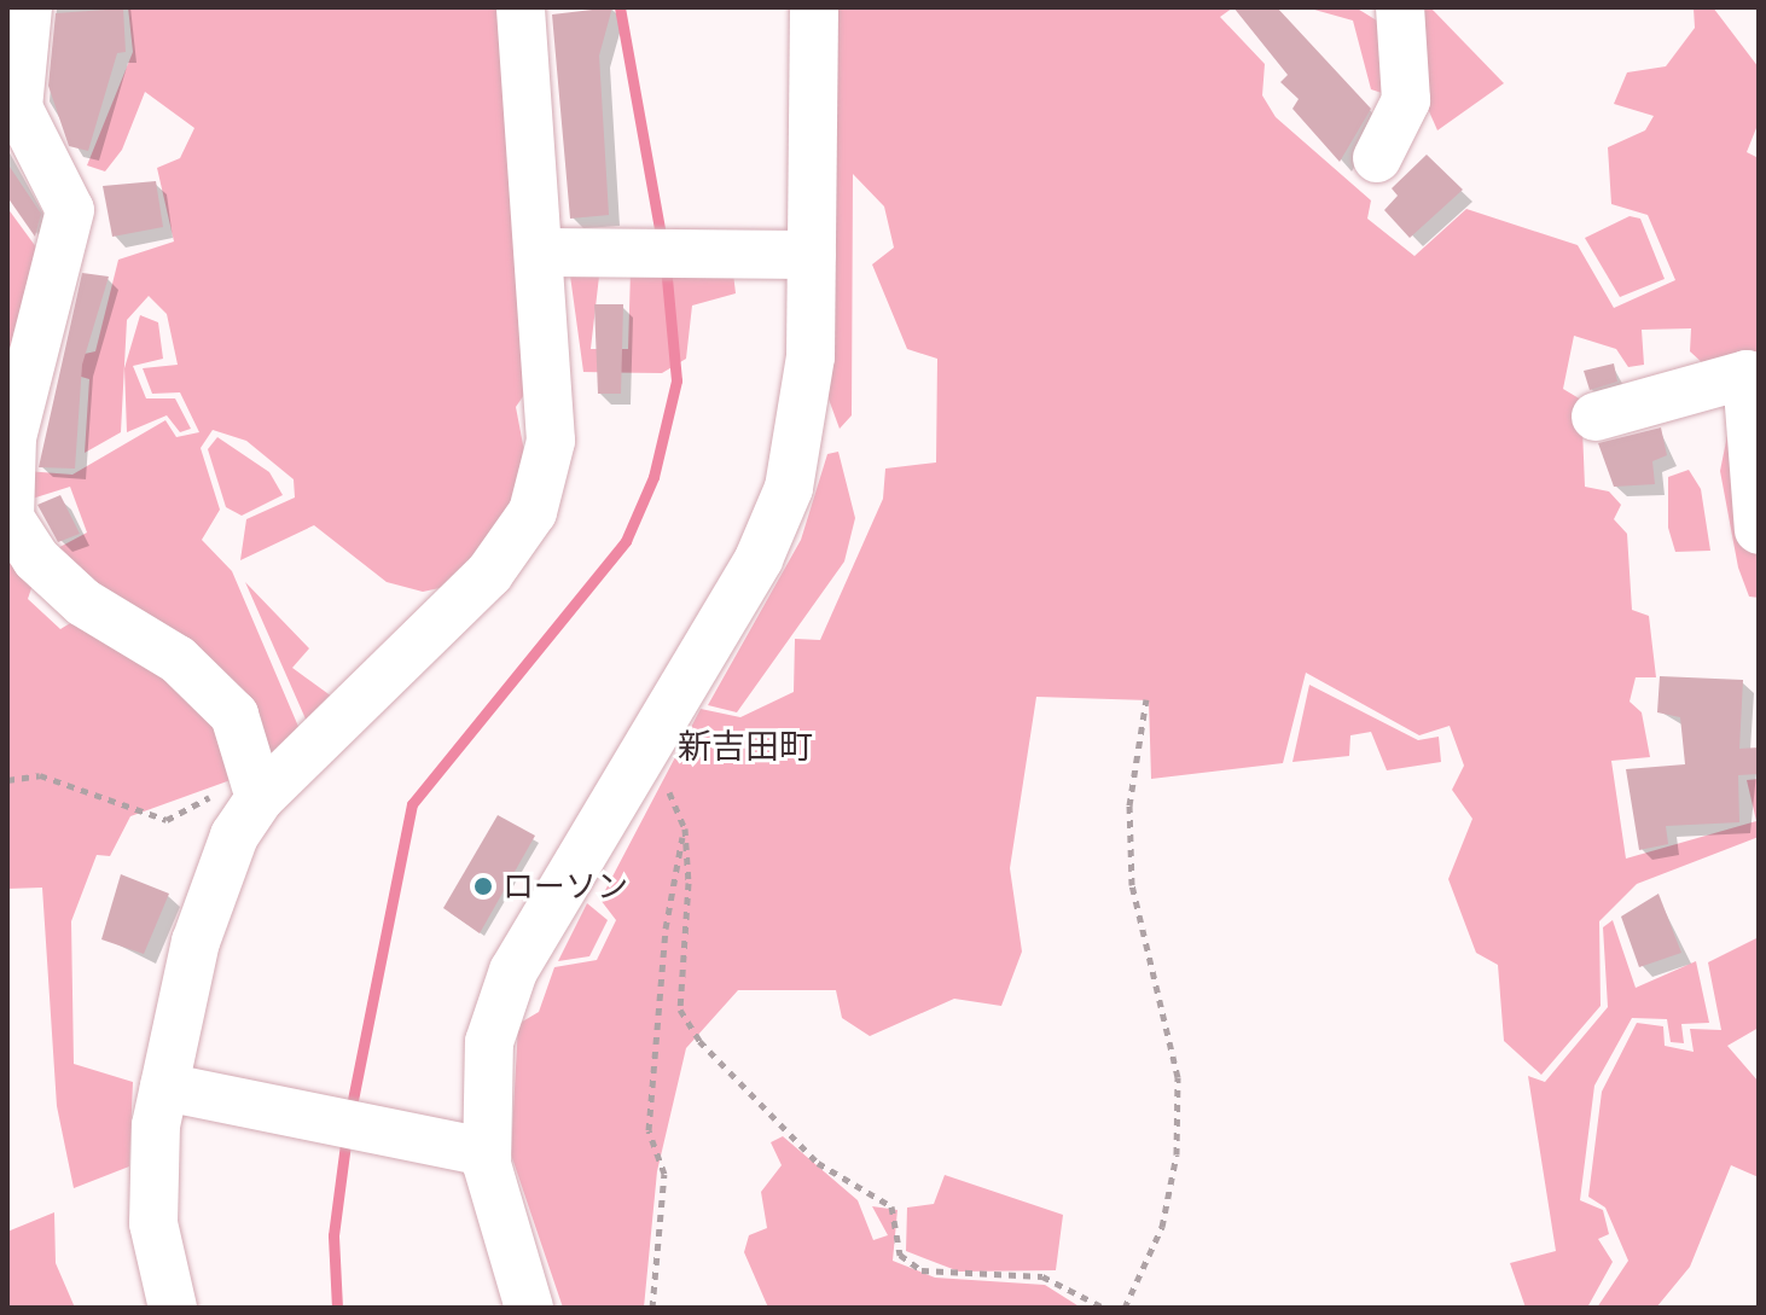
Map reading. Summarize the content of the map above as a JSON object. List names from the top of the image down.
{
  "districts": ["新吉田町"],
  "places": ["ローソン"]
}
